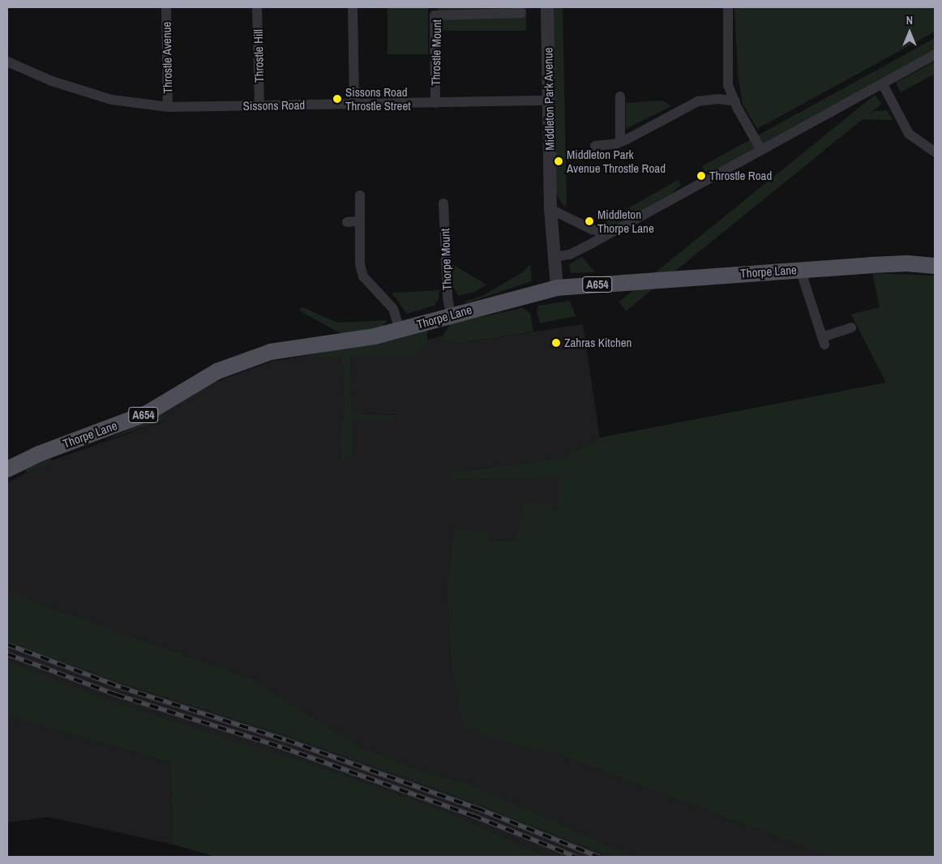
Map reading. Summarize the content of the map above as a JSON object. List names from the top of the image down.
{
  "streets": {
    "main road": ["Thorpe Lane", "A654"],
    "street": [
      "Throstle Mount",
      "Throstle Hill",
      "Throstle Avenue",
      "Middleton Park Avenue",
      "Sissons Road",
      "Thorpe Mount"
    ]
  },
  "crossings": [
    ["Throstle Mount", "Sissons Road"],
    ["Throstle Hill", "Sissons Road"],
    ["Throstle Avenue", "Sissons Road"],
    ["Middleton Park Avenue", "Sissons Road"],
    ["Middleton Park Avenue", "Thorpe Lane"],
    ["Thorpe Mount", "Thorpe Lane"]
  ],
  "places": [
    "Sissons Road Throstle Street",
    "Middleton Park Avenue Throstle Road",
    "Throstle Road",
    "Middleton Thorpe Lane",
    "Zahras Kitchen"
  ],
  "north": "top"
}
